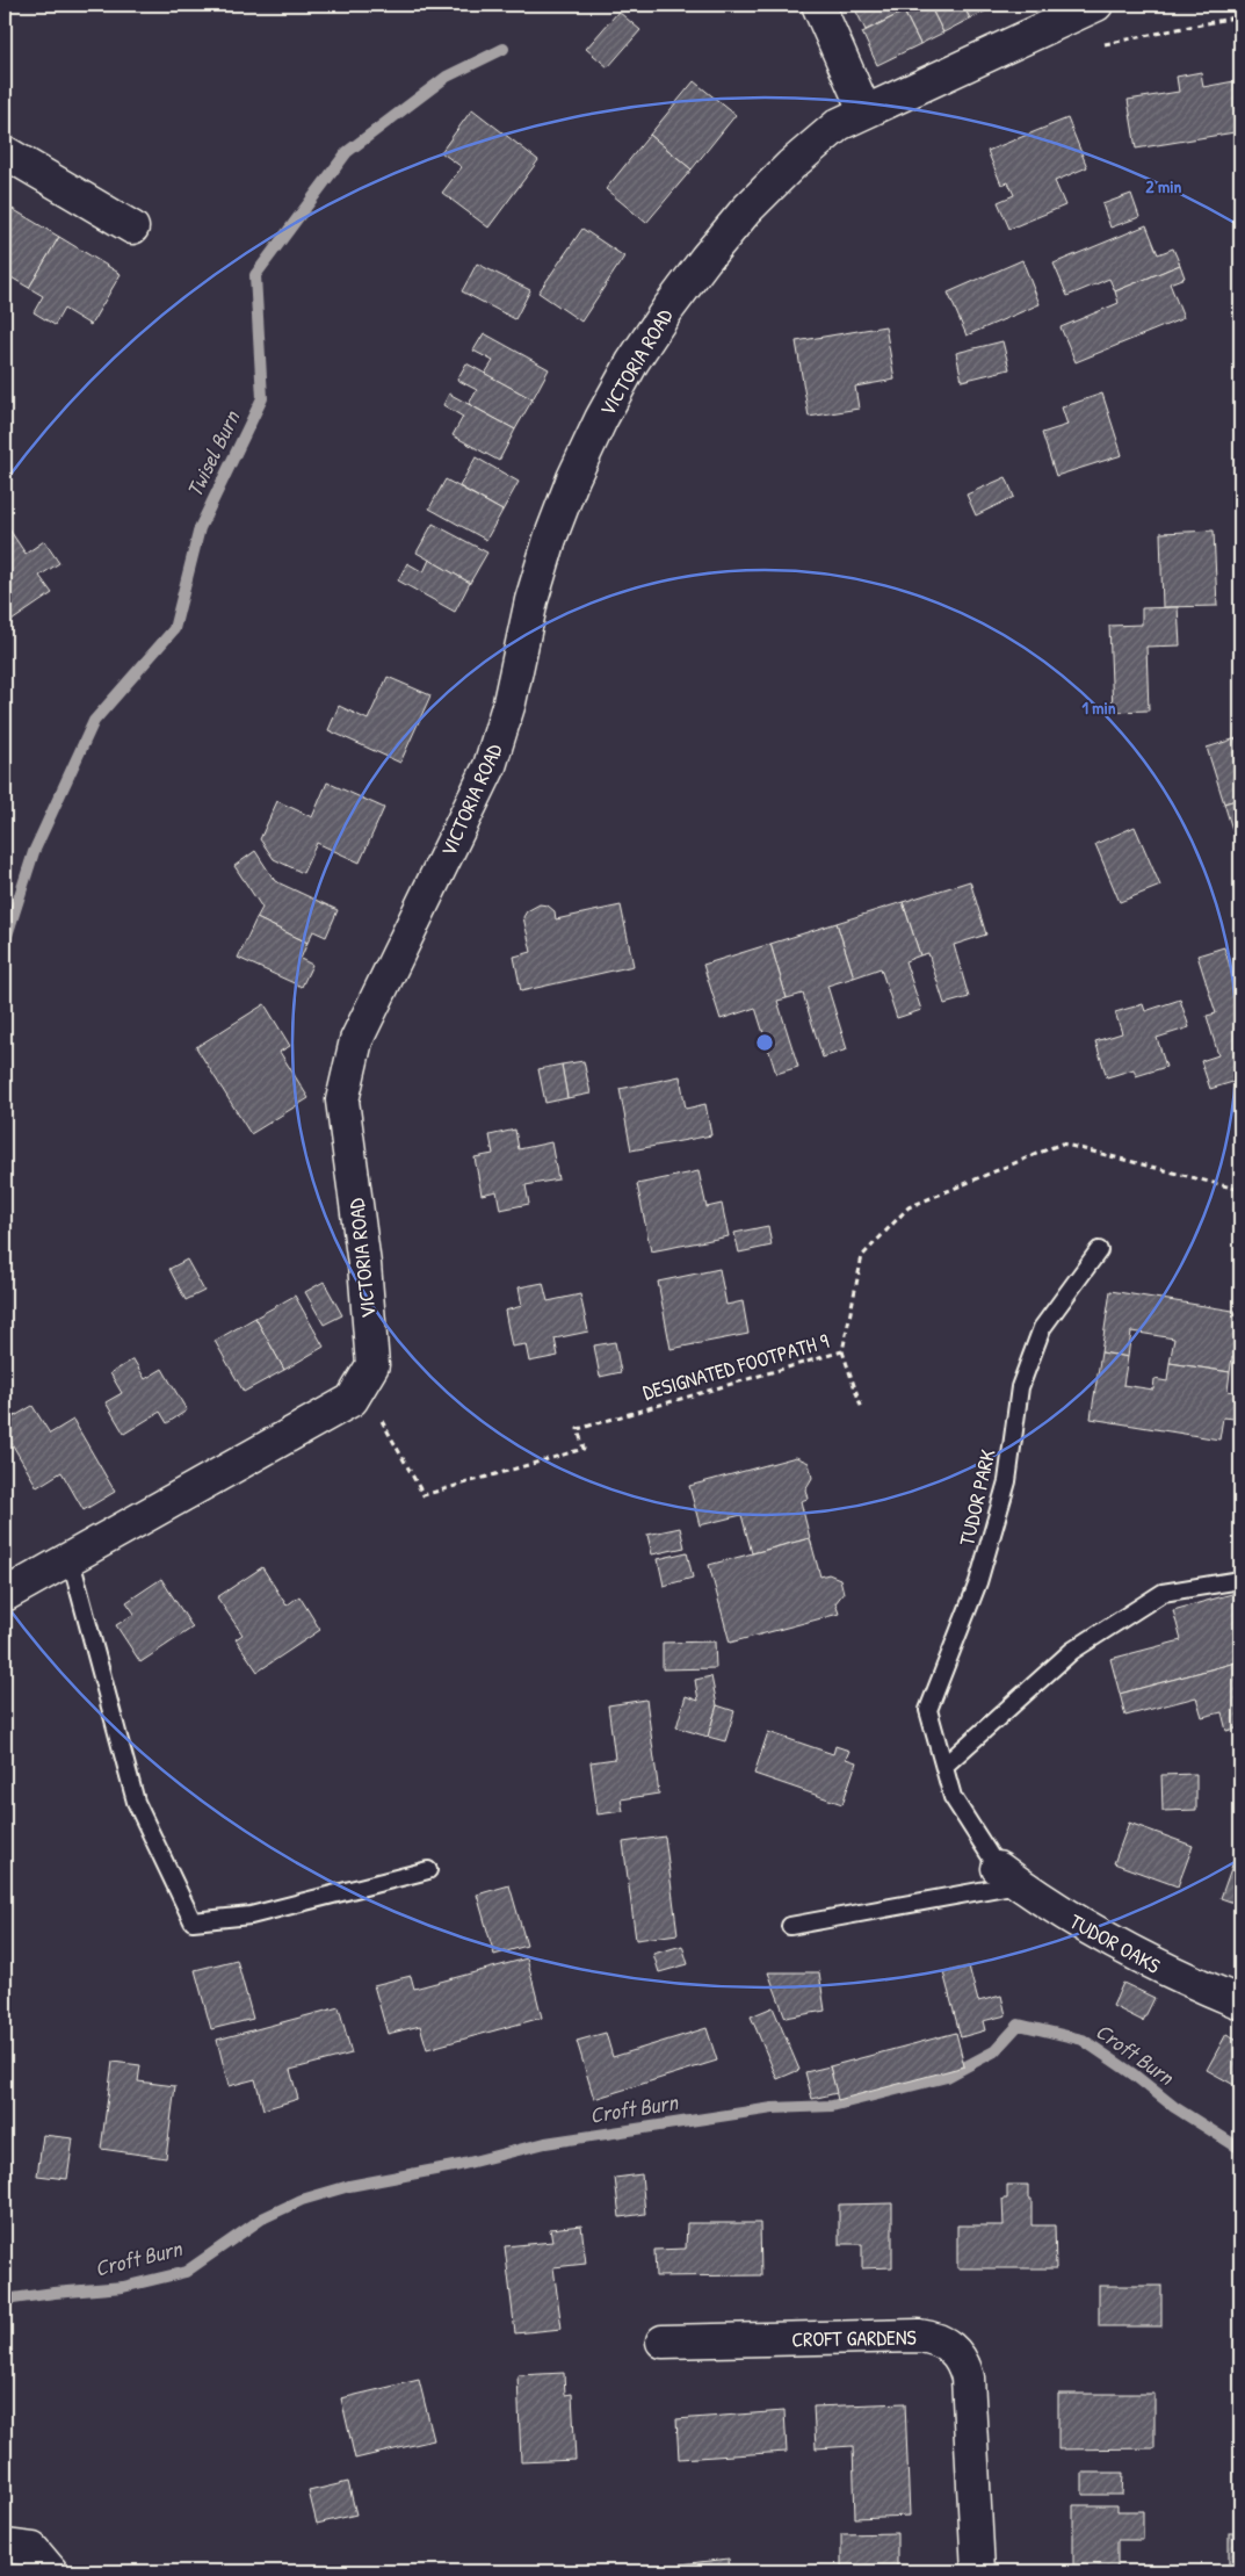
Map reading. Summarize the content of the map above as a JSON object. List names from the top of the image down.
{
  "streets": {
    "street": ["VICTORIA ROAD", "TUDOR OAKS", "CROFT GARDENS"],
    "lane": ["TUDOR PARK"],
    "path": ["DESIGNATED FOOTPATH 9"]
  },
  "crossings": [
    ["VICTORIA ROAD", "DESIGNATED FOOTPATH 9"],
    ["TUDOR PARK", "TUDOR OAKS"]
  ],
  "water": ["Twisel Burn", "Croft Burn"],
  "rings": ["2 min", "1 min"]
}
